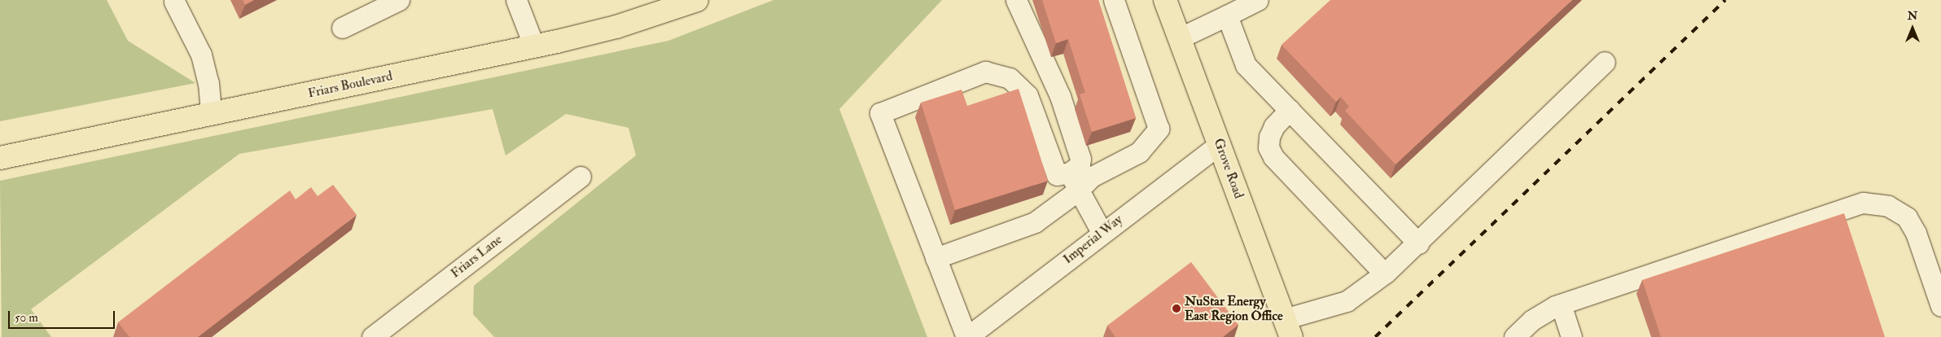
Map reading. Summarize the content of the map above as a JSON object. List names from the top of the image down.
{
  "streets": {
    "main road": ["Friars Boulevard", "Grove Road"],
    "street": ["Imperial Way", "Friars Lane"]
  },
  "crossings": [
    ["Grove Road", "Imperial Way"]
  ],
  "places": ["NuStar Energy East Region Office"],
  "scale_bar": "50 m",
  "north": "top"
}
